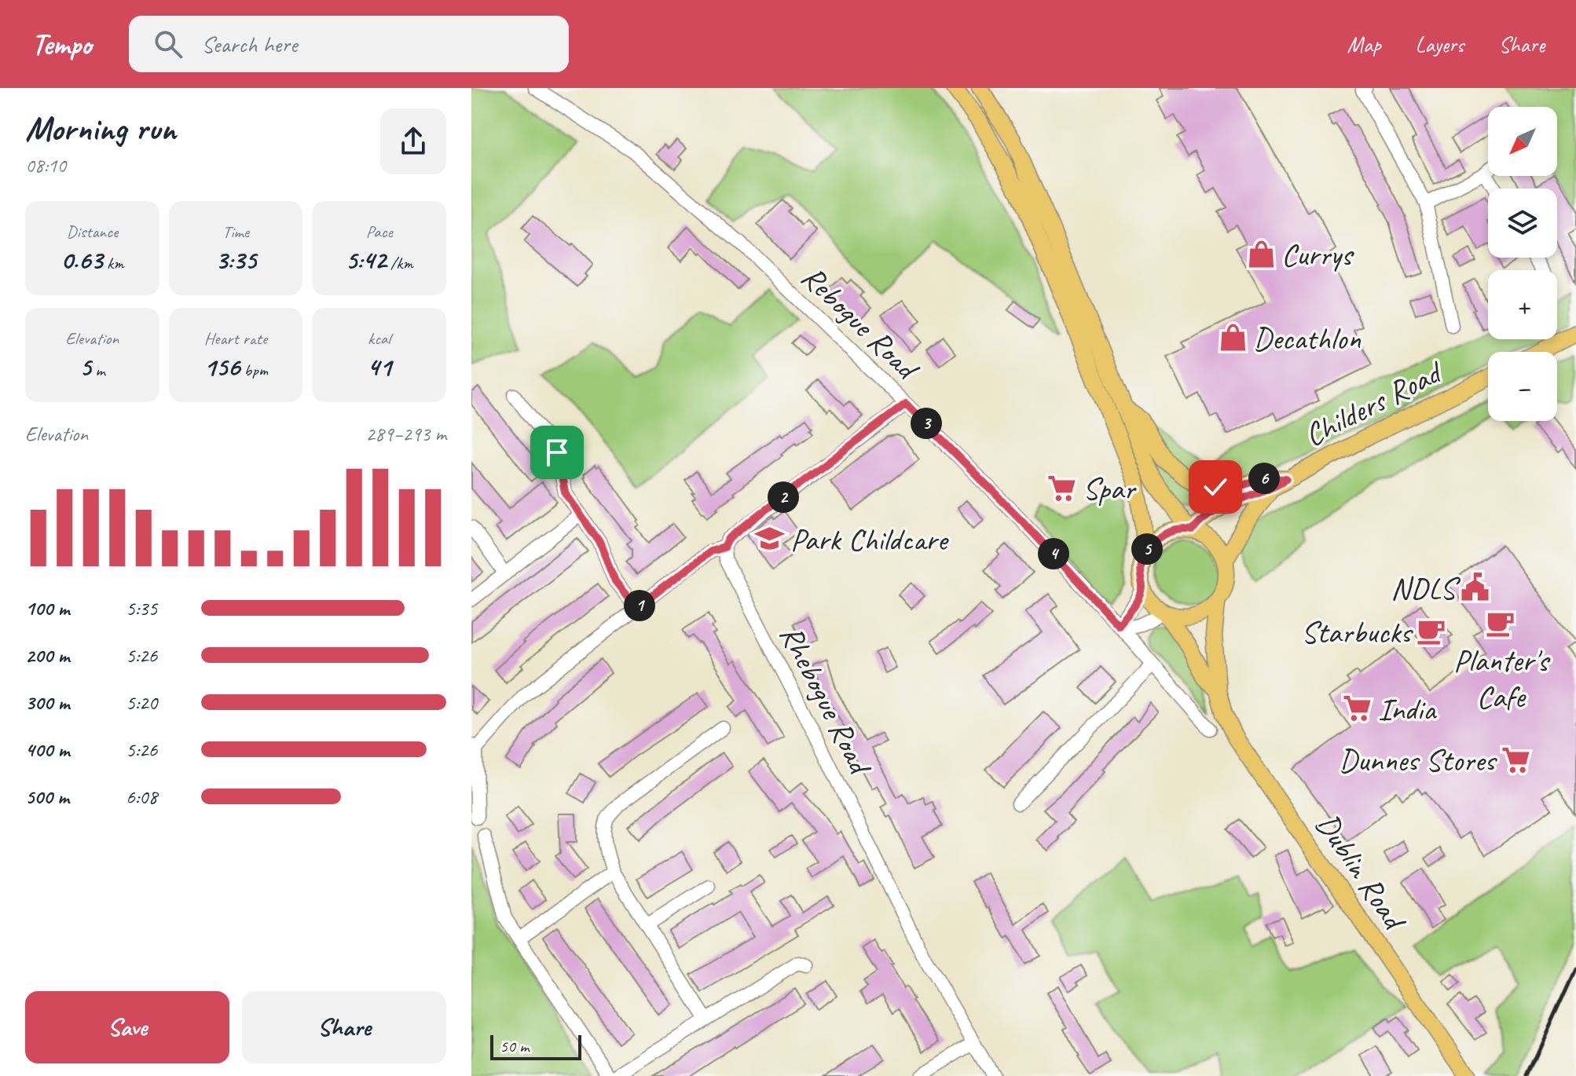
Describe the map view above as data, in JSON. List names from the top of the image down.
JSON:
{
  "streets": {
    "main road": ["Childers Road", "Dublin Road"],
    "street": ["Rebogue Road", "Rhebogue Road"]
  },
  "places": {
    "shop": ["Currys", "Decathlon"],
    "supermarket": ["Spar", "India", "Dunnes Stores"],
    "school or university": ["Park Childcare"],
    "public building": ["NDLS"],
    "cafe": ["Planter's Cafe", "Starbucks"]
  },
  "scale_bar": "50 m",
  "north": "bottom left",
  "page": {
    "header": "Tempo",
    "search": "Search here",
    "nav": ["Map", "Layers", "Share"],
    "heading": ["Morning run", "08:10"],
    "map_buttons": ["+", "−"],
    "stats": [
      ["Distance", "0.63 km"],
      ["Time", "3:35"],
      ["Pace", "5:42 /km"],
      ["Elevation", "5 m"],
      ["Heart rate", "156 bpm"],
      ["kcal", "41"]
    ],
    "pins": [
      "3",
      "6",
      "2",
      "5",
      "4",
      "1"
    ],
    "chart": ["Elevation", "289–293 m"],
    "list": [
      {
        "name": "100 m",
        "note": "5:35"
      },
      {
        "name": "200 m",
        "note": "5:26"
      },
      {
        "name": "300 m",
        "note": "5:20"
      },
      {
        "name": "400 m",
        "note": "5:26"
      },
      {
        "name": "500 m",
        "note": "6:08"
      }
    ],
    "buttons": ["Save", "Share"],
    "scale": "50 m"
  }
}
